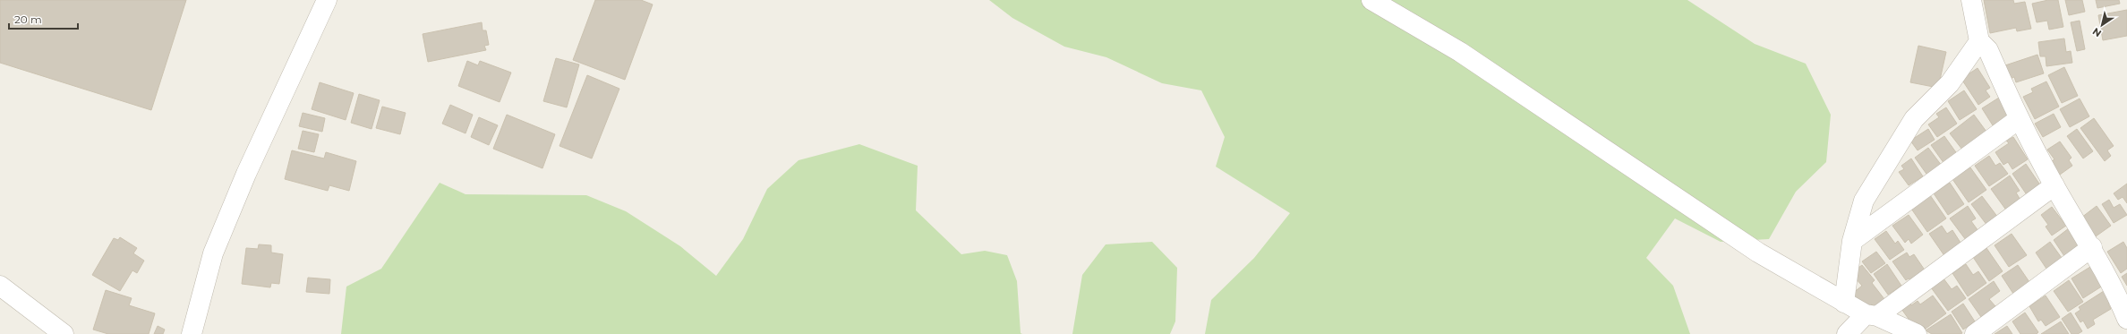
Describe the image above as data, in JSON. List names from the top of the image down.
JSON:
{
  "scale_bar": "20 m",
  "north": "bottom left"
}
